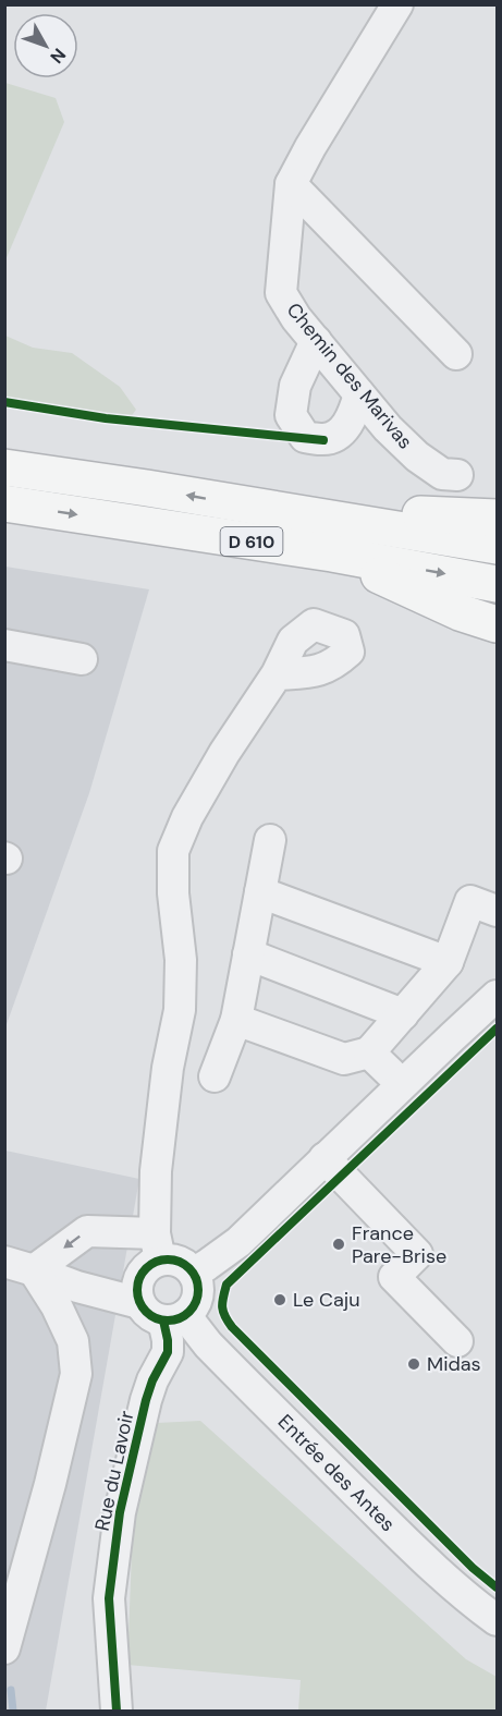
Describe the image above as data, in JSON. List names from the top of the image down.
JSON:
{
  "streets": {
    "highway": ["D 610"],
    "street": ["Chemin des Marivas", "Rue du Lavoir", "Entrée des Antes"]
  },
  "crossings": [
    ["Rue du Lavoir", "Entrée des Antes"]
  ],
  "places": ["France Pare-Brise", "Le Caju", "Midas"],
  "north": "bottom right"
}
